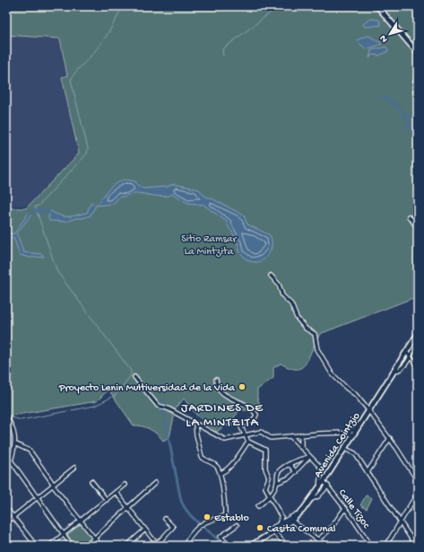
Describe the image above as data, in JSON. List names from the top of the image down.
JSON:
{
  "streets": {
    "main road": ["Avenida Cointzio"],
    "street": ["Calle Tizoc"]
  },
  "crossings": [
    ["Avenida Cointzio", "Calle Tizoc"]
  ],
  "districts": ["JARDINES DE LA MINTZITA"],
  "parks": ["Sitio Ramsar La Mintzita"],
  "places": ["Proyecto Lenin Multiversidad de la Vida", "Establo", "Casita Comunal"],
  "north": "bottom left"
}
